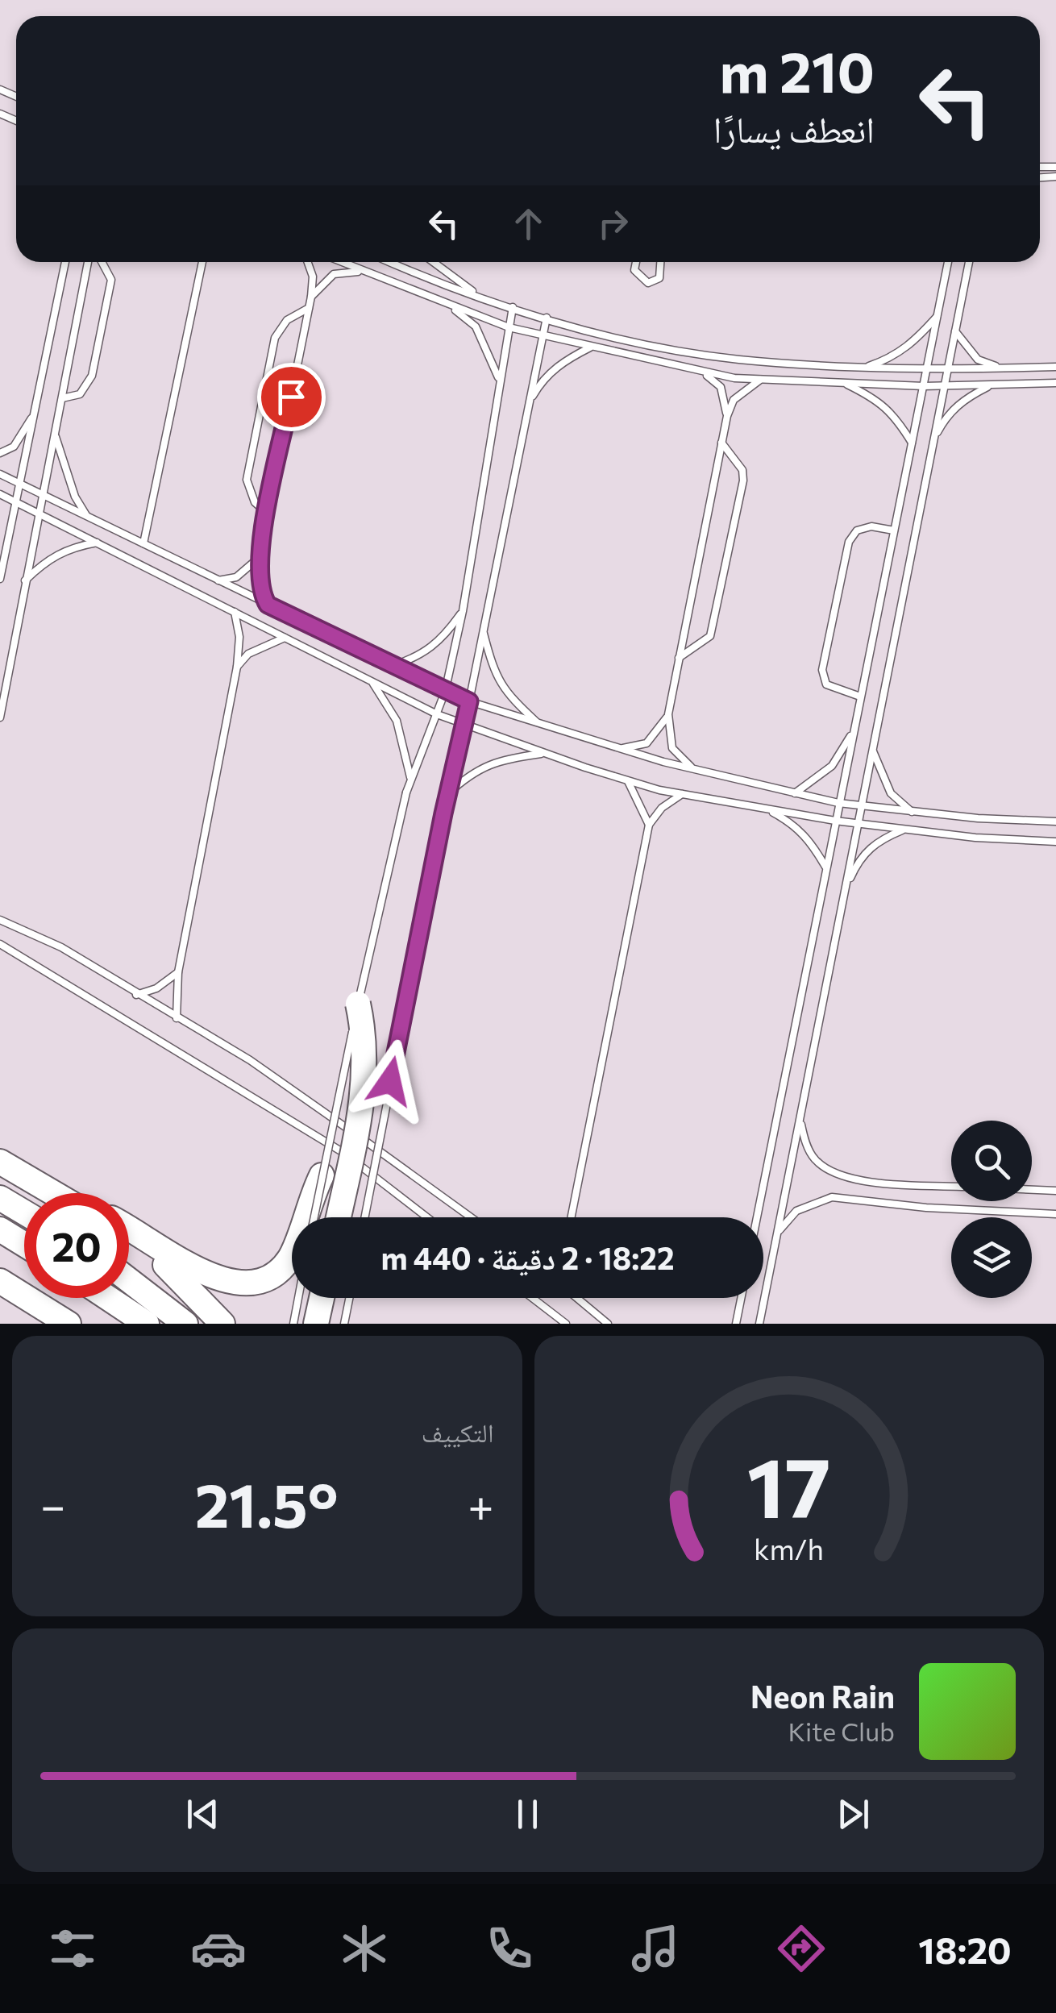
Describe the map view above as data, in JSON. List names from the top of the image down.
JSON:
{
  "page": {
    "turn": ["210 m", "انعطف يسارًا"],
    "limit": "20",
    "trip": "18:22 · 2 دقيقة · 440 m",
    "tile": "التكييف",
    "heat": ["−", "21.5°", "+"],
    "song": ["Neon Rain", "Kite Club"],
    "tabs": "18:20",
    "gauge": ["17", "km/h"]
  }
}
